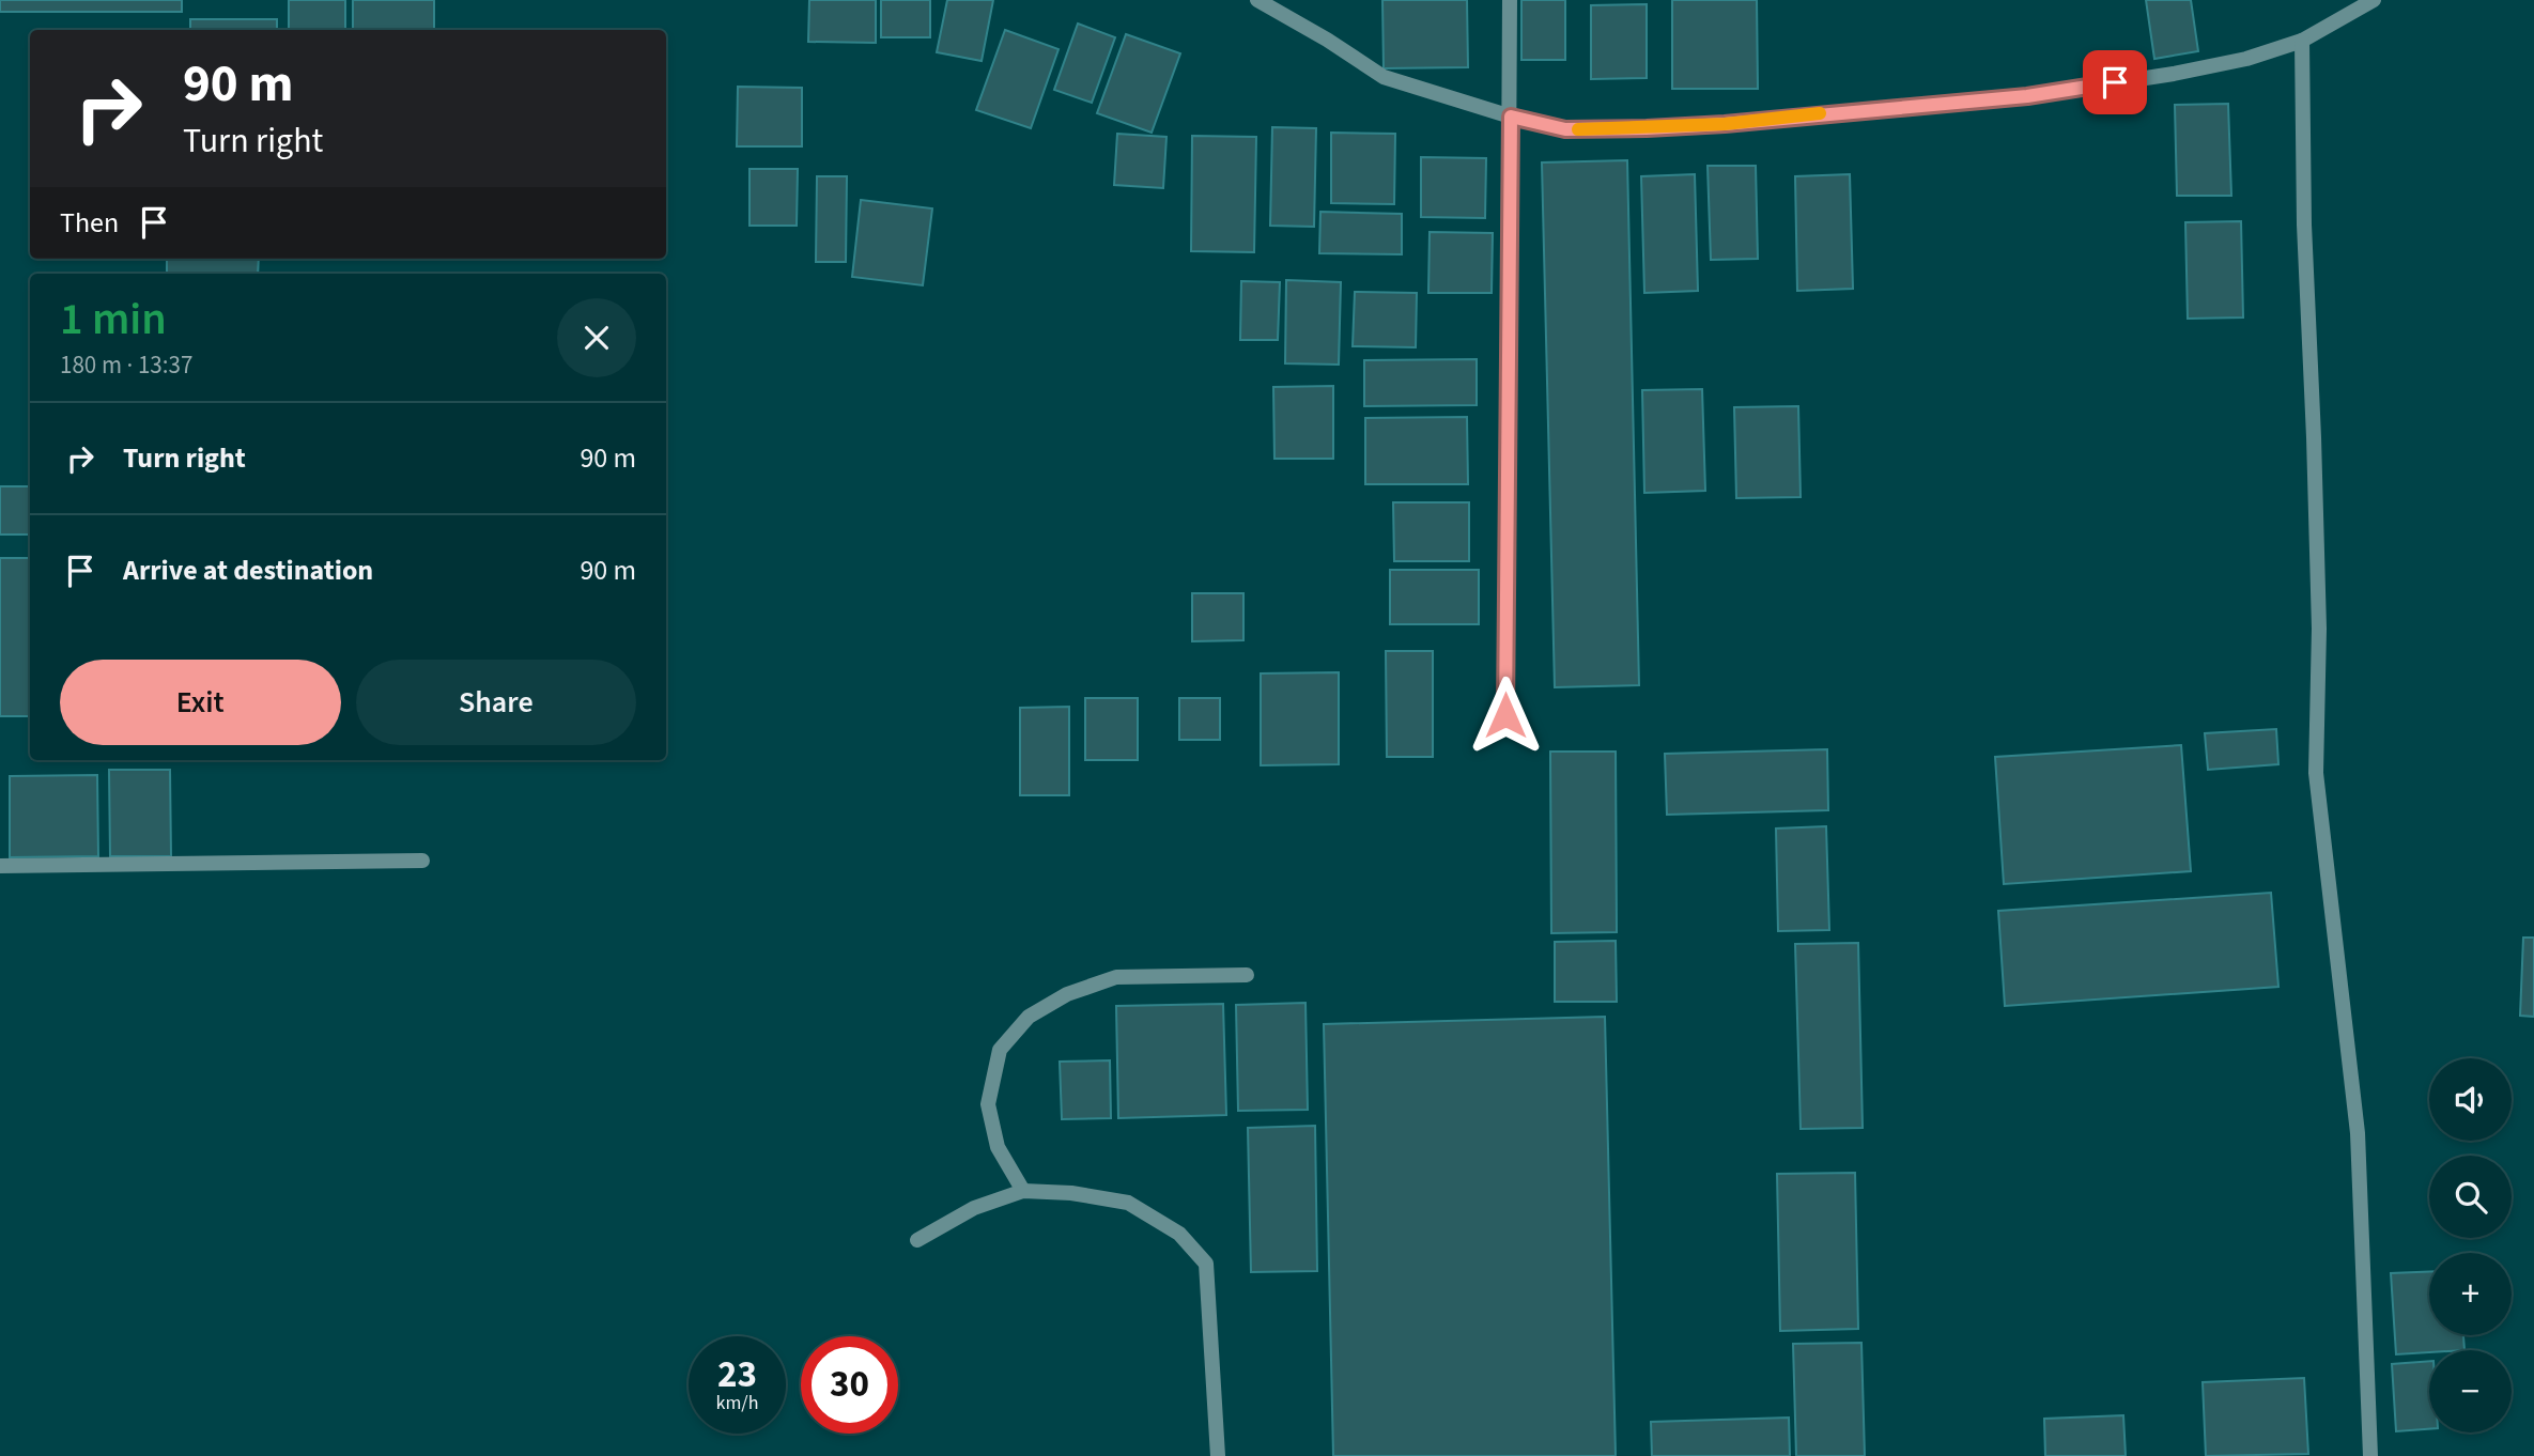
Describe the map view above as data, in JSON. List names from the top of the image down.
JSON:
{
  "page": {
    "turn": ["90 m", "Turn right"],
    "then": "Then",
    "heading": ["1 min", "180 m · 13:37"],
    "list": [
      {
        "name": "Turn right",
        "value": "90 m"
      },
      {
        "name": "Arrive at destination",
        "value": "90 m"
      }
    ],
    "buttons": ["Exit", "Share"],
    "map_buttons": ["+", "−"],
    "speed": "23 km/h",
    "limit": "30"
  }
}
